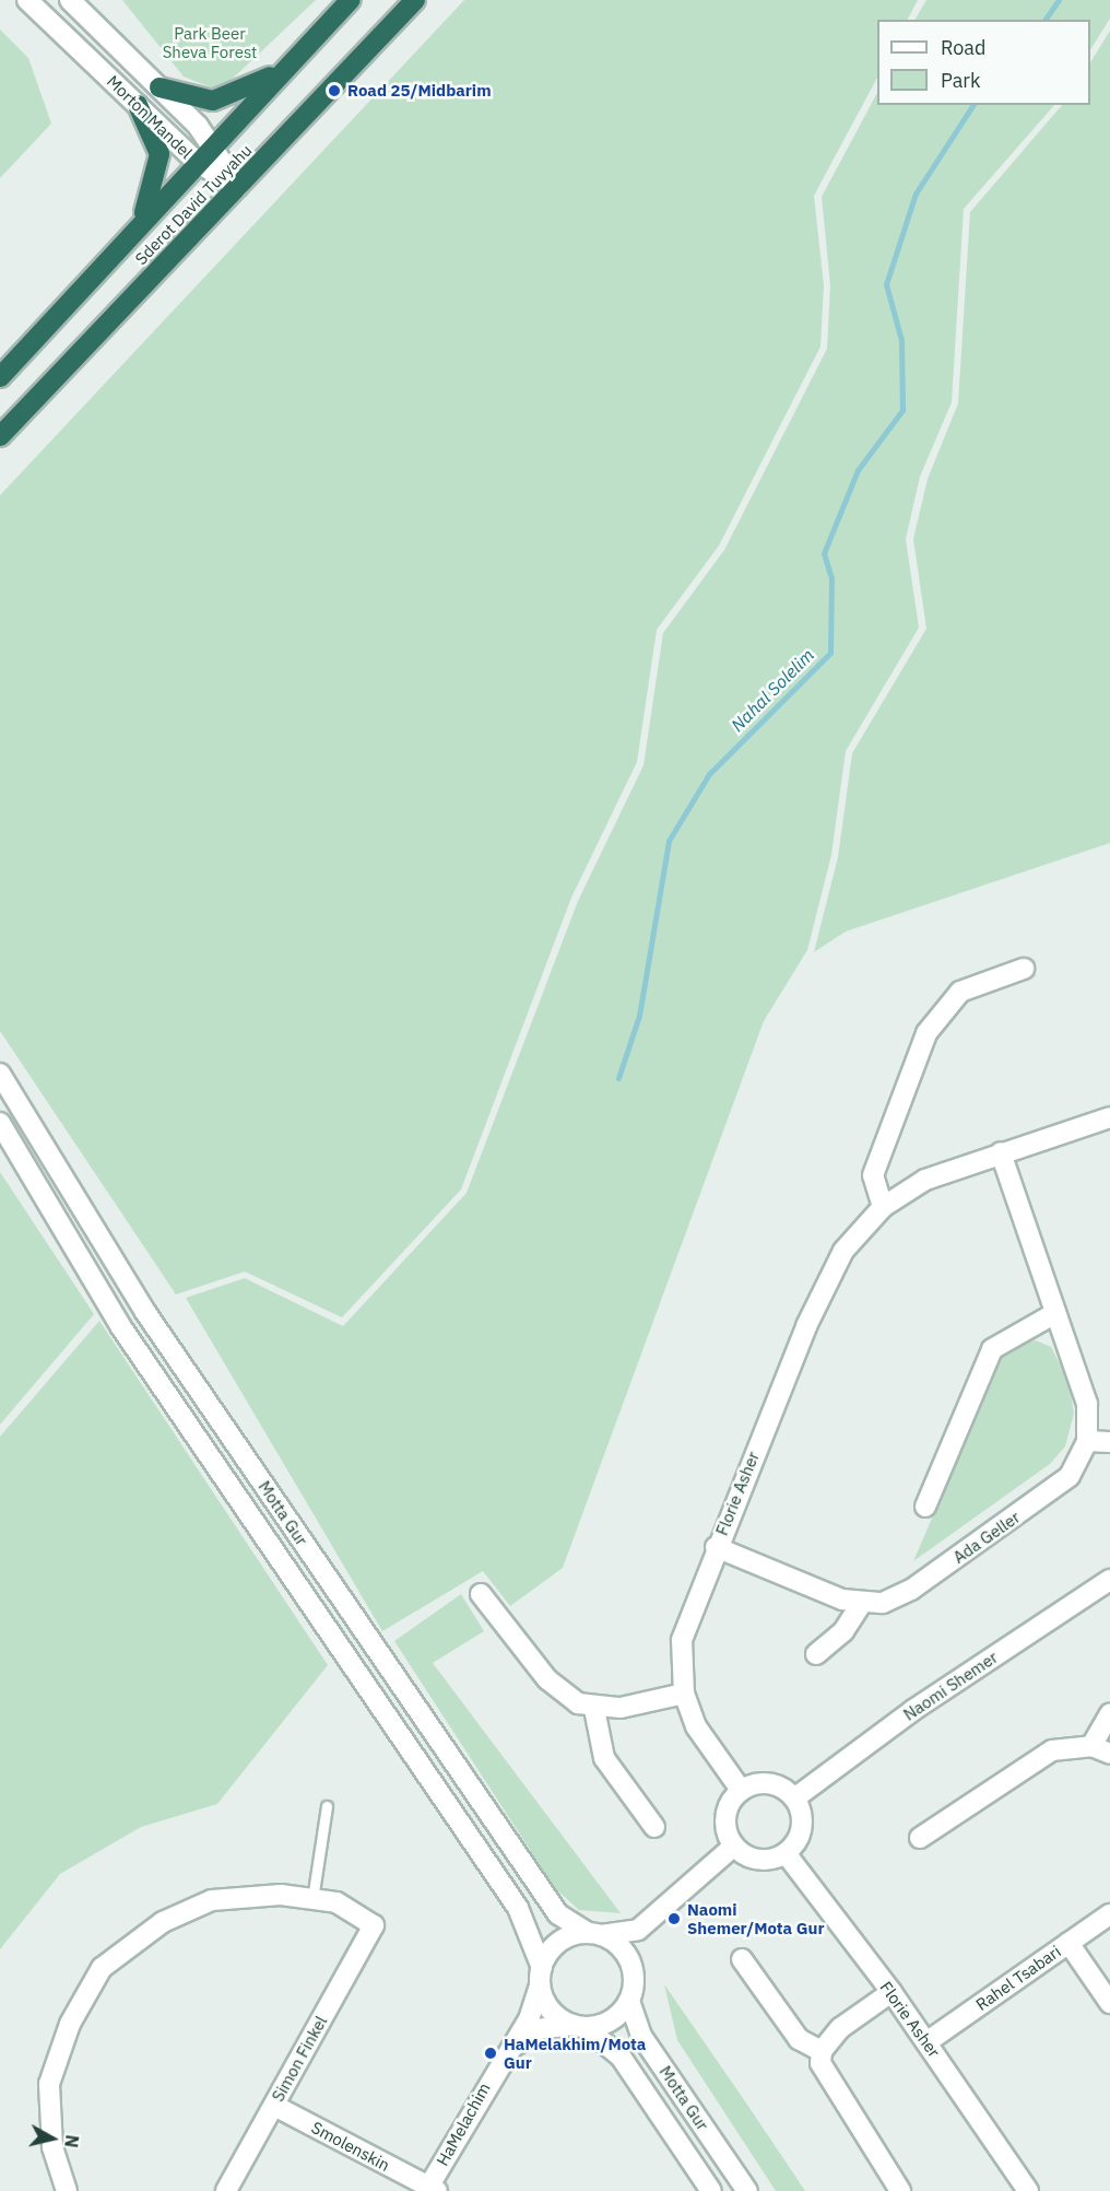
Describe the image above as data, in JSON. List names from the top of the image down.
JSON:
{
  "streets": {
    "highway": ["Sderot David Tuvyahu"],
    "street": [
      "Morton Mandel",
      "Florie Asher",
      "Motta Gur",
      "Ada Geller",
      "Naomi Shemer",
      "Rahel Tsabari",
      "Simon Finkel",
      "HaMelachim",
      "Smolenskin"
    ]
  },
  "crossings": [
    ["Morton Mandel", "Sderot David Tuvyahu"],
    ["Florie Asher", "Ada Geller"],
    ["Florie Asher", "Naomi Shemer"],
    ["Florie Asher", "Rahel Tsabari"],
    ["Motta Gur", "HaMelachim"],
    ["Simon Finkel", "Smolenskin"],
    ["HaMelachim", "Smolenskin"]
  ],
  "water": ["Nahal Solelim"],
  "parks": ["Park Beer Sheva Forest"],
  "places": ["Road 25/Midbarim", "Naomi Shemer/Mota Gur", "HaMelakhim/Mota Gur"],
  "legend": ["Road", "Park"],
  "north": "right"
}
